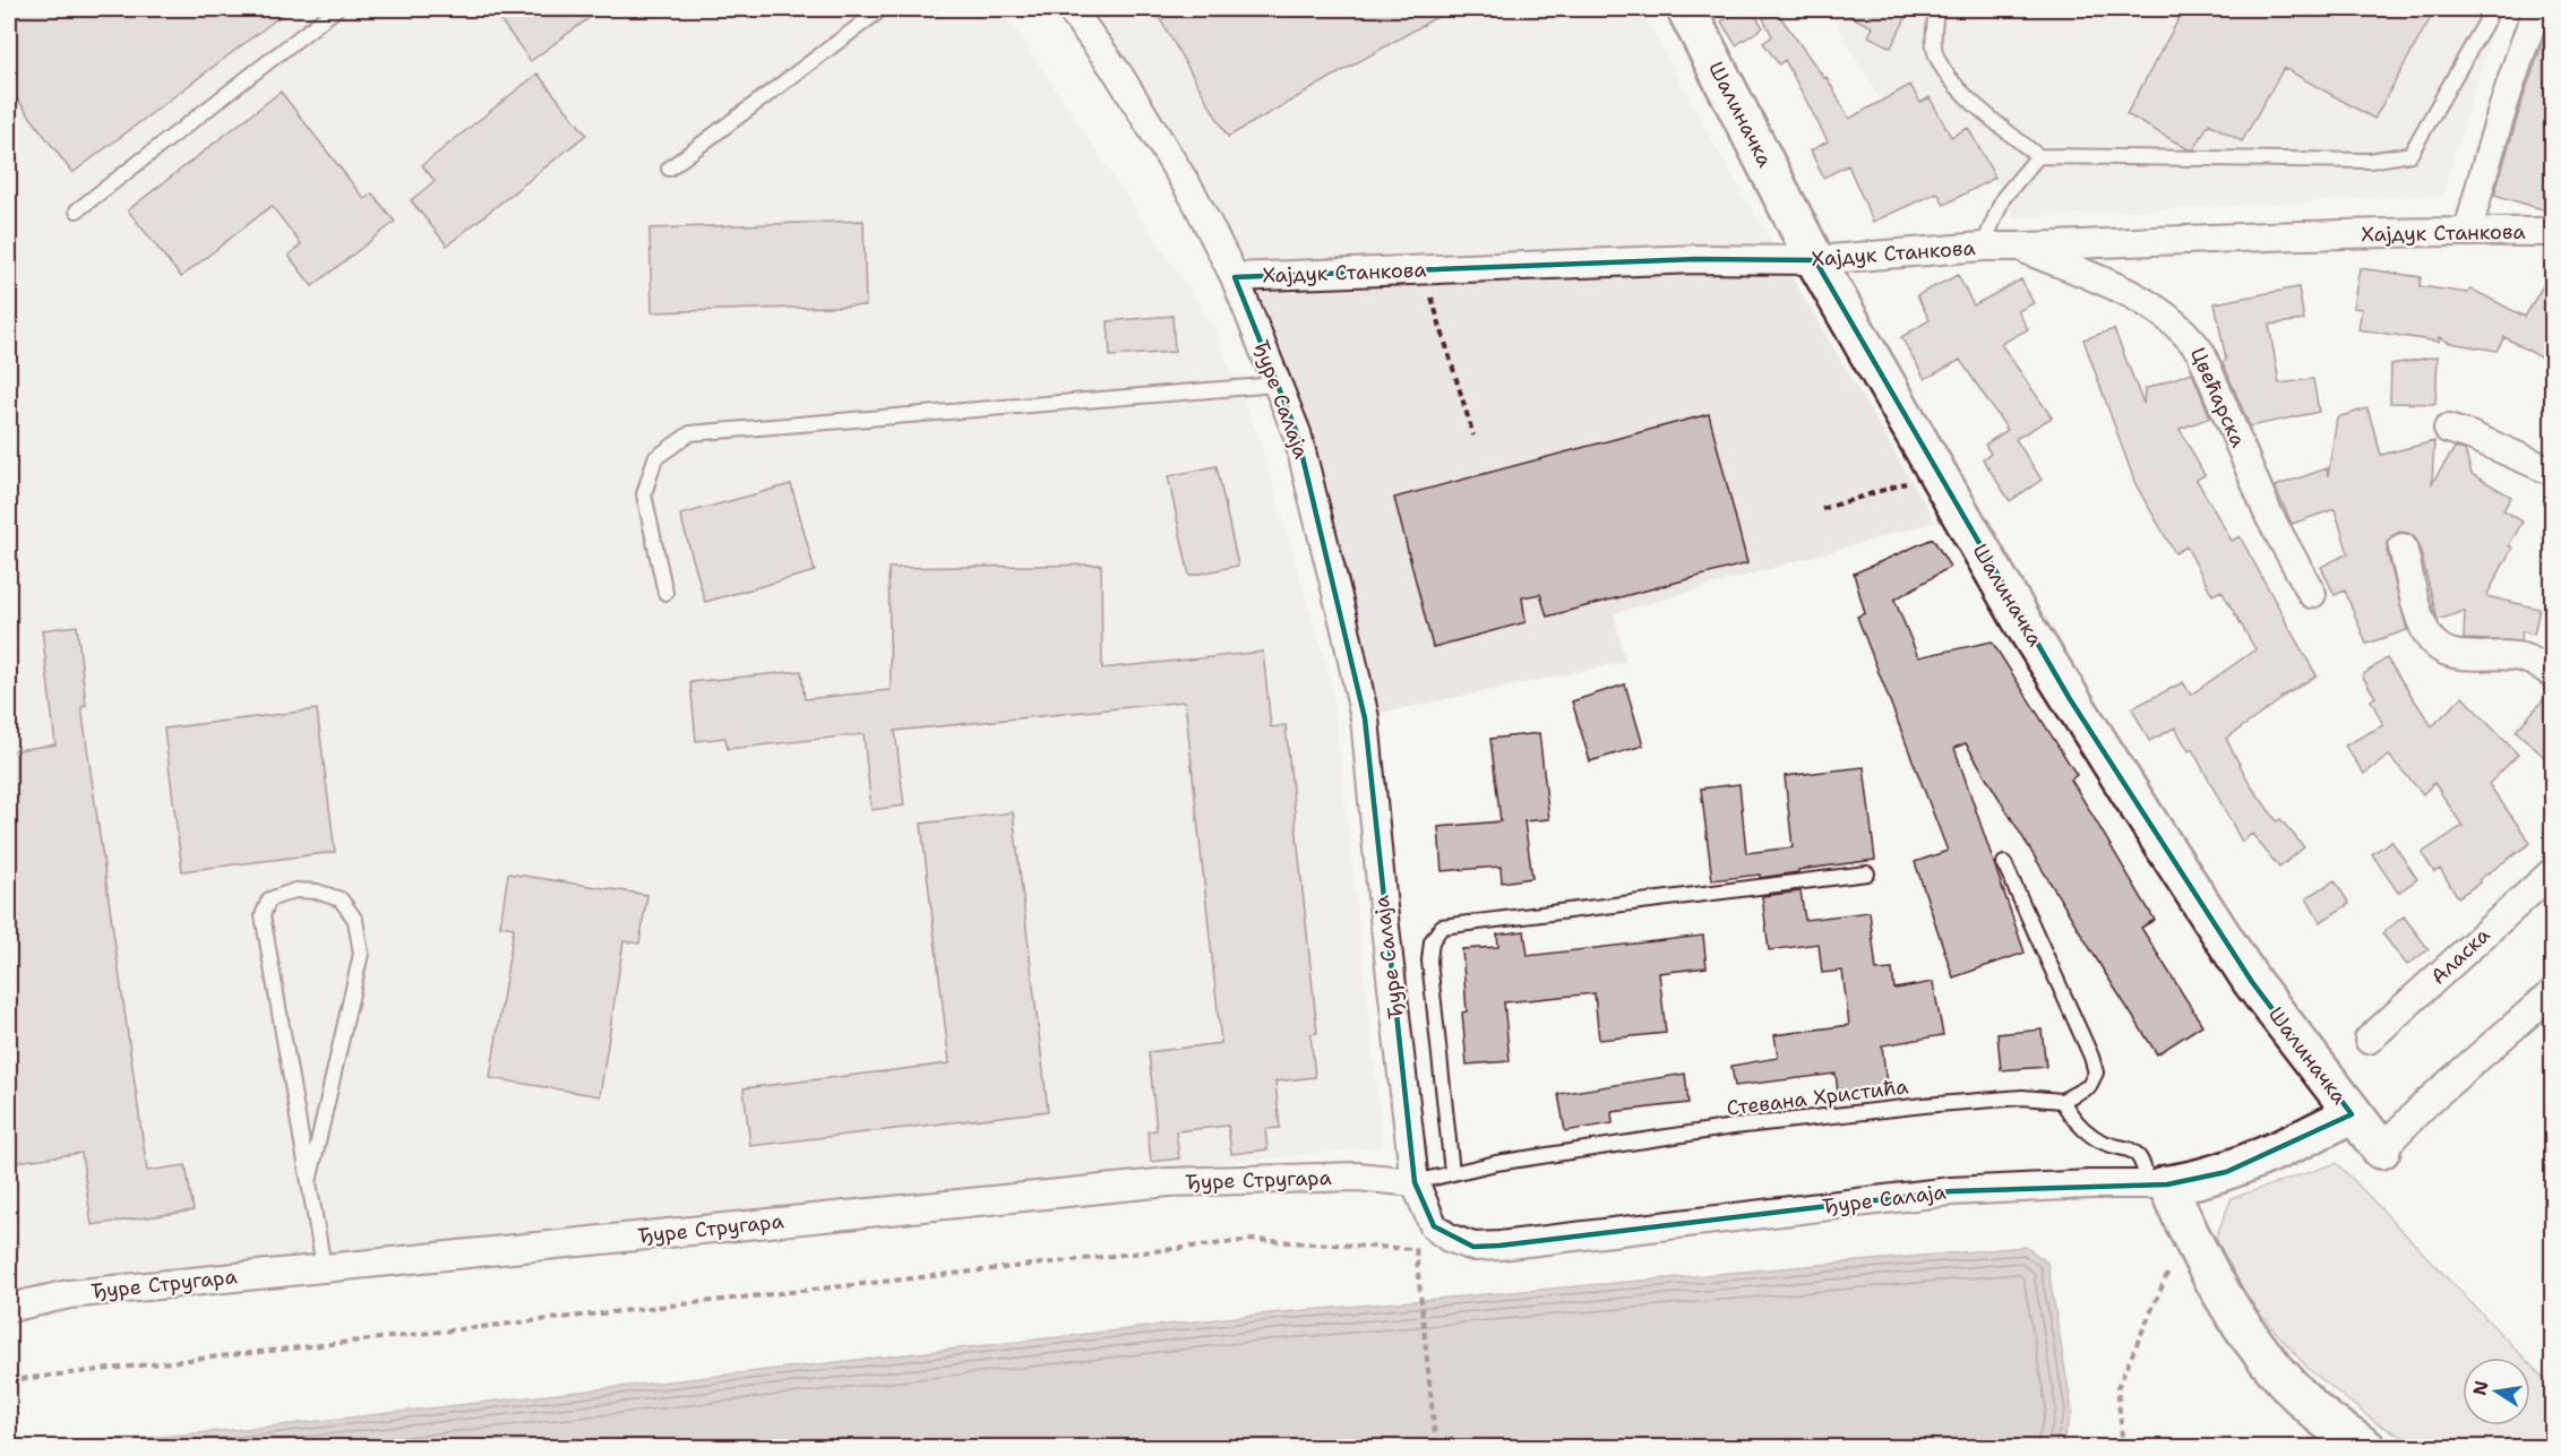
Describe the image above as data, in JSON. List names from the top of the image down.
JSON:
{
  "streets": {
    "main road": ["Шалиначка", "Ђуре Салаја"],
    "street": [
      "Хајдук Станкова",
      "Цвећарска",
      "Аласка",
      "Ђуре Стругара"
    ],
    "lane": ["Стевана Христића"]
  },
  "crossings": [
    ["Шалиначка", "Хајдук Станкова"],
    ["Шалиначка", "Ђуре Салаја"],
    ["Хајдук Станкова", "Цвећарска"],
    ["Хајдук Станкова", "Ђуре Салаја"],
    ["Ђуре Салаја", "Стевана Христића"],
    ["Ђуре Салаја", "Ђуре Стругара"],
    ["Стевана Христића", "Ђуре Стругара"]
  ],
  "north": "left"
}
